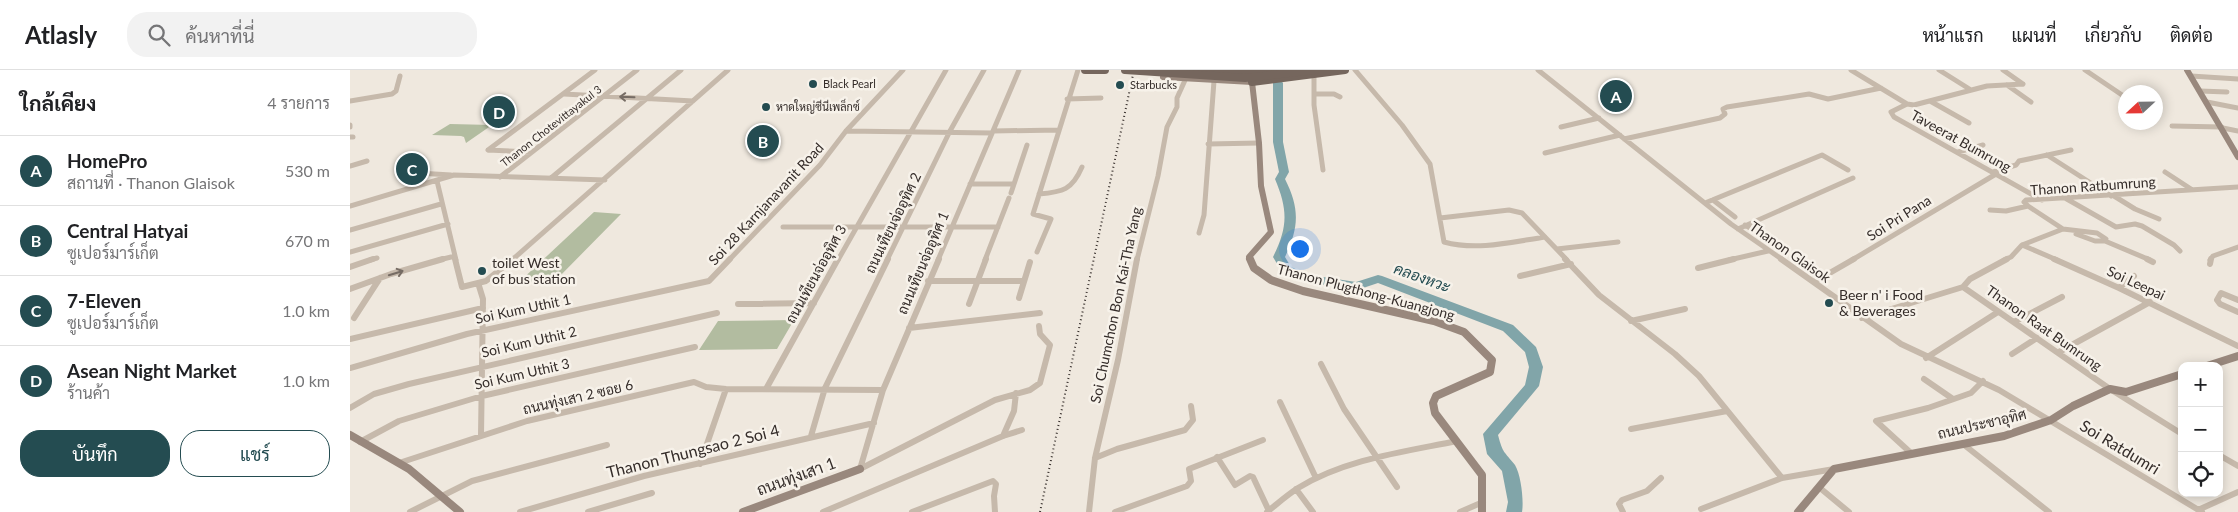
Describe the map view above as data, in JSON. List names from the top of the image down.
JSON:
{
  "streets": {
    "street": [
      "Thanon Chotevittayakul 3",
      "Taveerat Bumrung",
      "Thanon Ratbumrung",
      "Soi 28 Karnjanavanit Road",
      "Soi Pri Pana",
      "ถนนเทียนจ่ออุทิศ 2",
      "Thanon Glaisok",
      "ถนนเทียนจ่ออุทิศ 1",
      "ถนนเทียนจ่ออุทิศ 3",
      "Soi Leepai",
      "Thanon Plugthong-Kuangjong",
      "Soi Chumchon Bon Kai-Tha Yang",
      "Soi Kum Uthit 1",
      "Thanon Raat Bumrung",
      "Soi Kum Uthit 2",
      "Soi Kum Uthit 3",
      "ถนนทุ่งเสา 2 ซอย 6",
      "ถนนประชาอุทิศ",
      "Soi Ratdumri",
      "Thanon Thungsao 2 Soi 4",
      "ถนนทุ่งเสา 1"
    ]
  },
  "crossings": [
    ["Taveerat Bumrung", "Thanon Ratbumrung"],
    ["Taveerat Bumrung", "Soi Pri Pana"],
    ["Soi 28 Karnjanavanit Road", "Soi Kum Uthit 1"],
    ["Soi Pri Pana", "Thanon Glaisok"],
    ["ถนนเทียนจ่ออุทิศ 2", "Thanon Thungsao 2 Soi 4"],
    ["Thanon Glaisok", "ถนนประชาอุทิศ"],
    ["Thanon Glaisok", "Soi Ratdumri"],
    ["ถนนเทียนจ่ออุทิศ 1", "Thanon Thungsao 2 Soi 4"],
    ["ถนนเทียนจ่ออุทิศ 1", "ถนนทุ่งเสา 1"],
    ["ถนนเทียนจ่ออุทิศ 3", "ถนนทุ่งเสา 2 ซอย 6"],
    ["Thanon Raat Bumrung", "ถนนประชาอุทิศ"],
    ["ถนนประชาอุทิศ", "Soi Ratdumri"]
  ],
  "water": ["คลองหวะ"],
  "places": [
    "Black Pearl",
    "Starbucks",
    "หาดใหญ่ซีนีเพล็กซ์",
    "toilet West of bus station",
    "Beer n' i Food & Beverages"
  ],
  "north": "left",
  "page": {
    "header": "Atlasly",
    "search": "ค้นหาที่นี่",
    "nav": [
      "หน้าแรก",
      "แผนที่",
      "เกี่ยวกับ",
      "ติดต่อ"
    ],
    "heading": ["ใกล้เคียง", "4 รายการ"],
    "pins": [
      "A",
      "D",
      "B",
      "C"
    ],
    "list": [
      {
        "mark": "A",
        "name": "HomePro",
        "note": "สถานที่ · Thanon Glaisok",
        "value": "530 m"
      },
      {
        "mark": "B",
        "name": "Central Hatyai",
        "note": "ซูเปอร์มาร์เก็ต",
        "value": "670 m"
      },
      {
        "mark": "C",
        "name": "7-Eleven",
        "note": "ซูเปอร์มาร์เก็ต",
        "value": "1.0 km"
      },
      {
        "mark": "D",
        "name": "Asean Night Market",
        "note": "ร้านค้า",
        "value": "1.0 km"
      }
    ],
    "map_buttons": ["+", "−"],
    "buttons": ["บันทึก", "แชร์"]
  }
}
